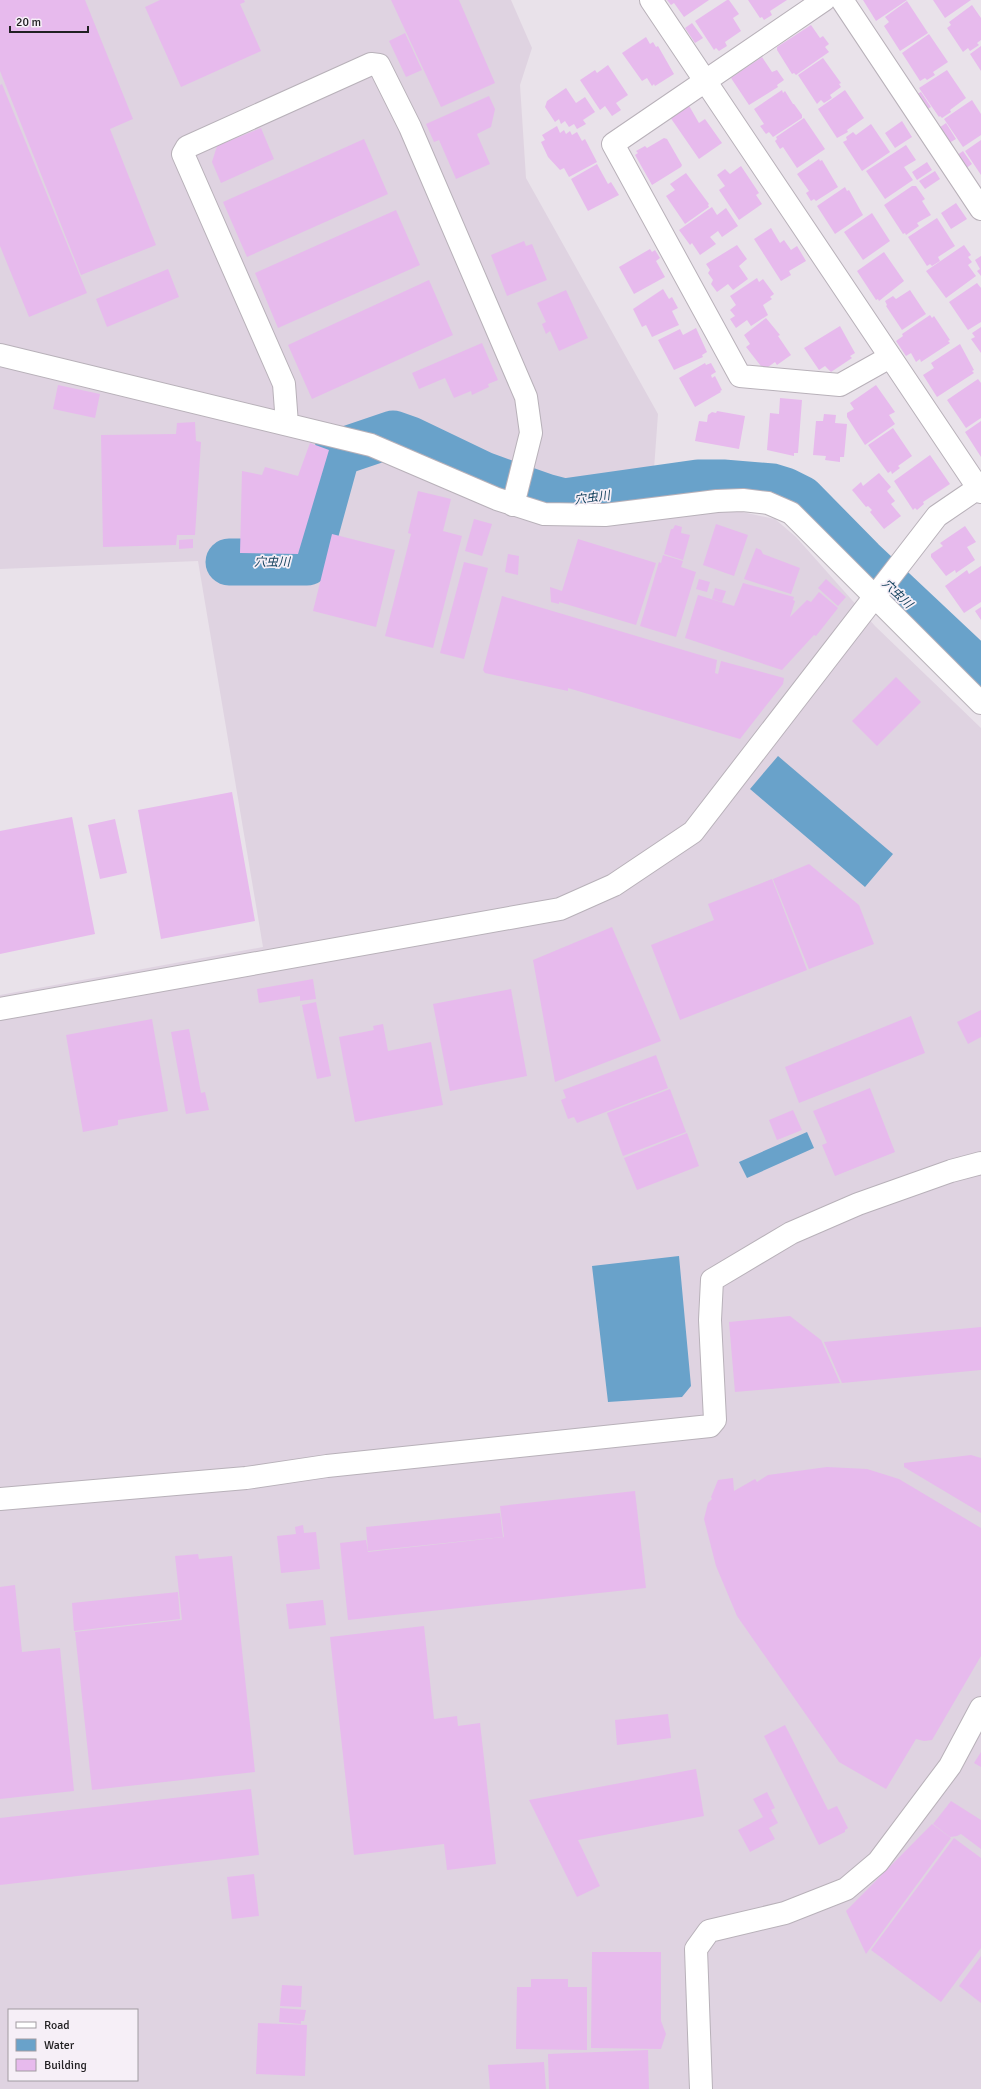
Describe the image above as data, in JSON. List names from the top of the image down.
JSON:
{
  "water": ["穴虫川"],
  "legend": ["Road", "Water", "Building"],
  "scale_bar": "20 m"
}
